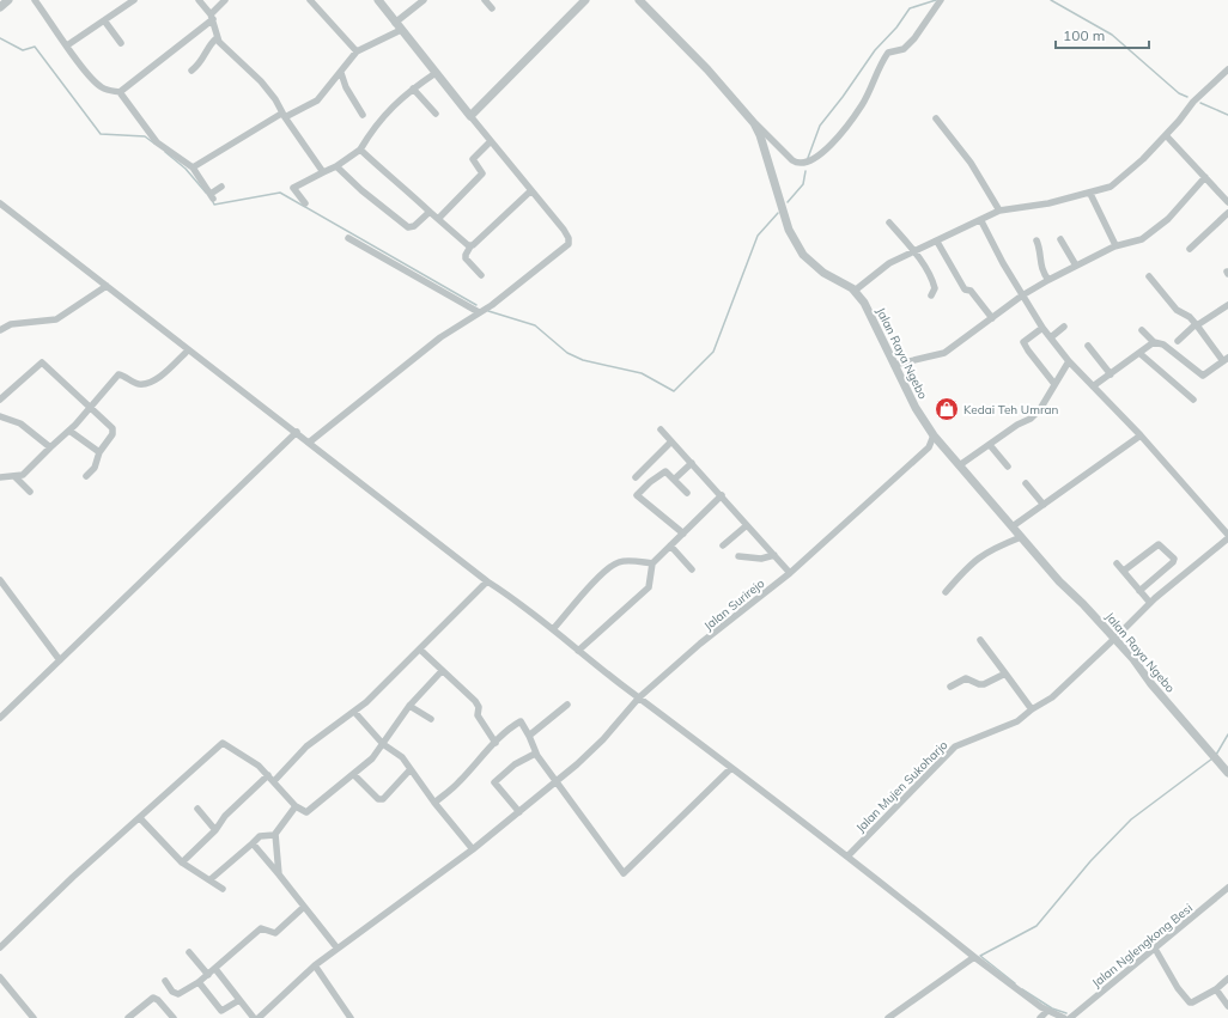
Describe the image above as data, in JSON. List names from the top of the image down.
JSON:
{
  "streets": {
    "street": [
      "Jalan Raya Ngebo",
      "Jalan Surirejo",
      "Jalan Mujen Sukoharjo",
      "Jalan Nglengkong Besi"
    ]
  },
  "crossings": [
    ["Jalan Raya Ngebo", "Jalan Surirejo"],
    ["Jalan Raya Ngebo", "Jalan Mujen Sukoharjo"]
  ],
  "places": {
    "shop": ["Kedai Teh Umran"]
  },
  "scale_bar": "100 m"
}
